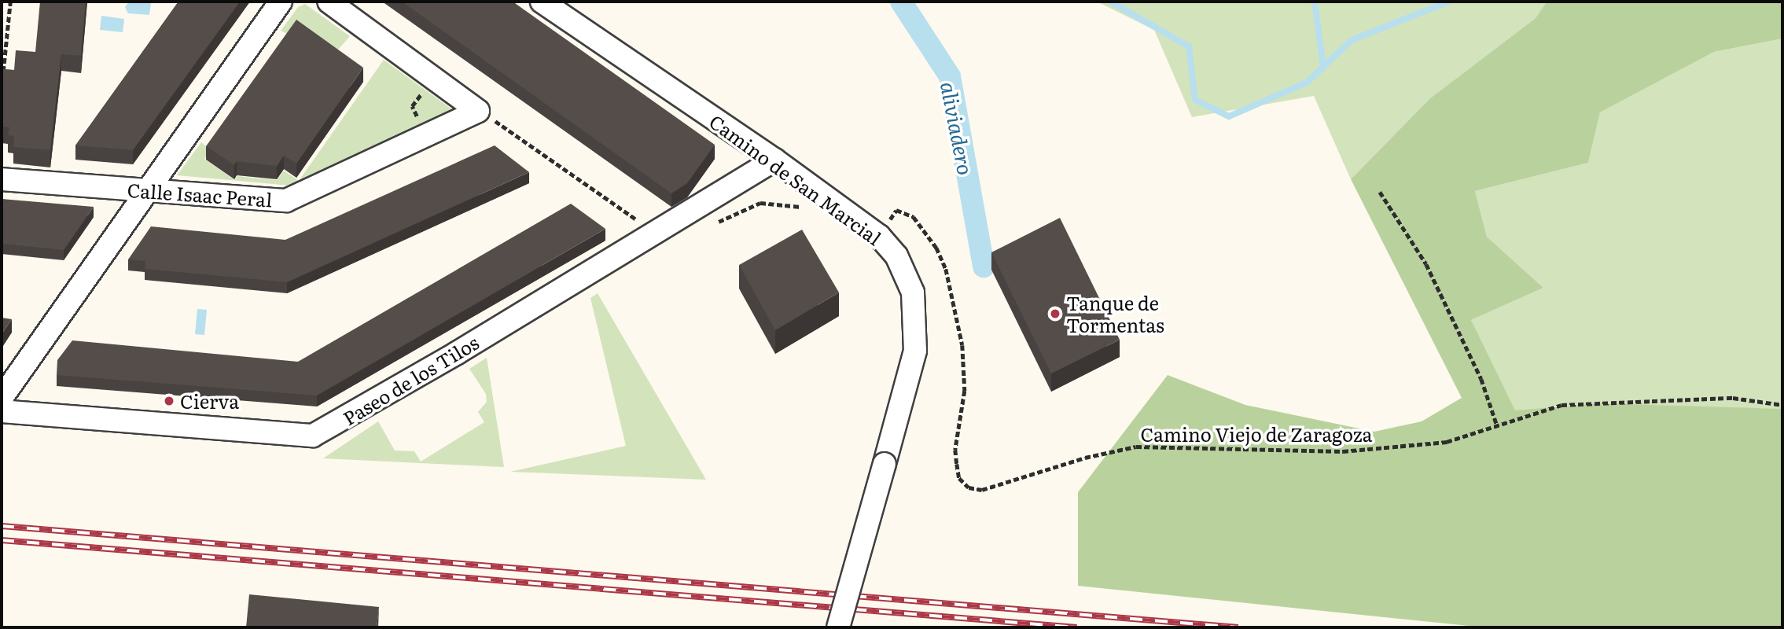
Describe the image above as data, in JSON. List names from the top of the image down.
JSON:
{
  "streets": {
    "street": ["Camino de San Marcial", "Calle Isaac Peral", "Paseo de los Tilos"],
    "path": ["Camino Viejo de Zaragoza"]
  },
  "crossings": [
    ["Camino de San Marcial", "Paseo de los Tilos"],
    ["Camino de San Marcial", "Camino Viejo de Zaragoza"]
  ],
  "water": ["aliviadero"],
  "places": ["Tanque de Tormentas", "Cierva"]
}
